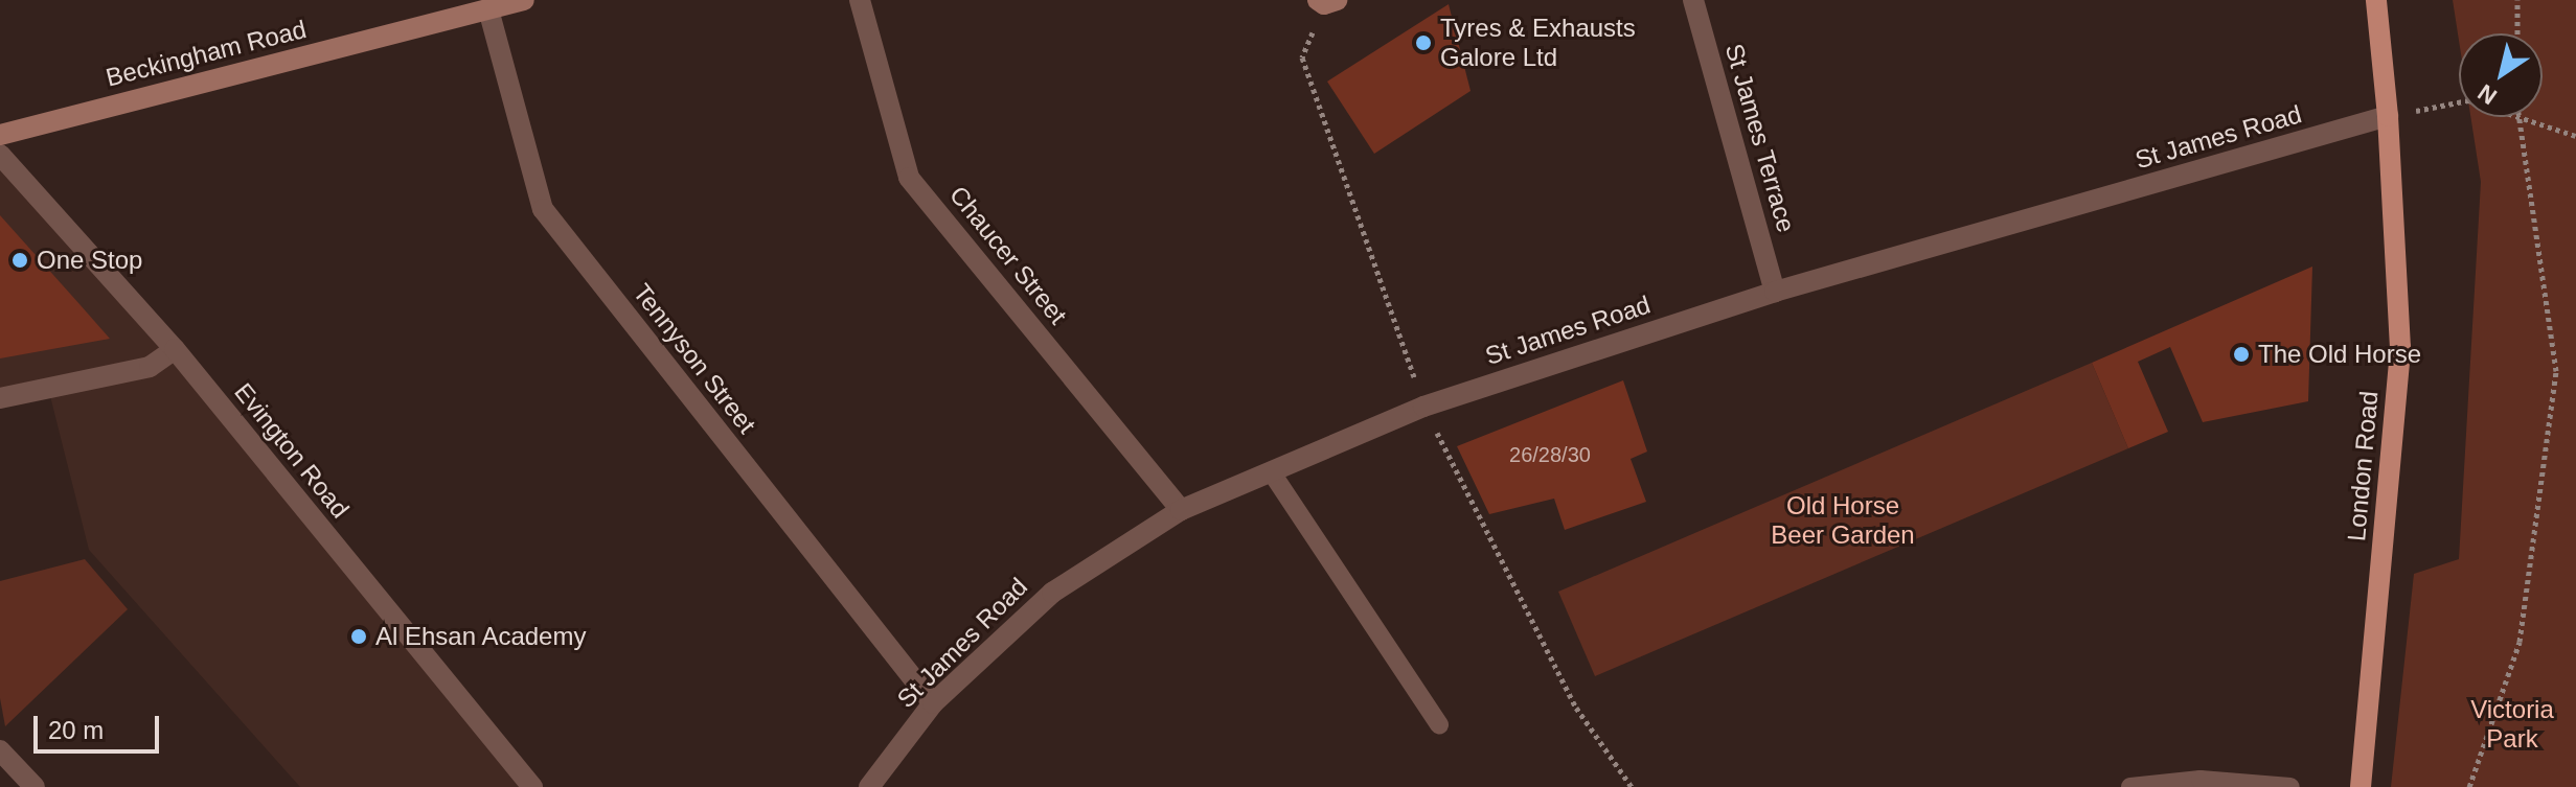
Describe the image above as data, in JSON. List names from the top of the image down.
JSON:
{
  "streets": {
    "main road": ["Beckingham Road", "London Road"],
    "street": [
      "St James Road",
      "St James Terrace",
      "Chaucer Street",
      "Tennyson Street",
      "Evington Road"
    ]
  },
  "crossings": [
    ["Beckingham Road", "Tennyson Street"],
    ["St James Road", "St James Terrace"],
    ["St James Road", "Chaucer Street"],
    ["St James Road", "Tennyson Street"],
    ["St James Road", "London Road"]
  ],
  "parks": ["Old Horse Beer Garden", "Victoria Park"],
  "places": [
    "Tyres & Exhausts Galore Ltd",
    "One Stop",
    "The Old Horse",
    "Al Ehsan Academy"
  ],
  "house_numbers": ["26/28/30"],
  "scale_bar": "20 m",
  "north": "bottom left"
}
